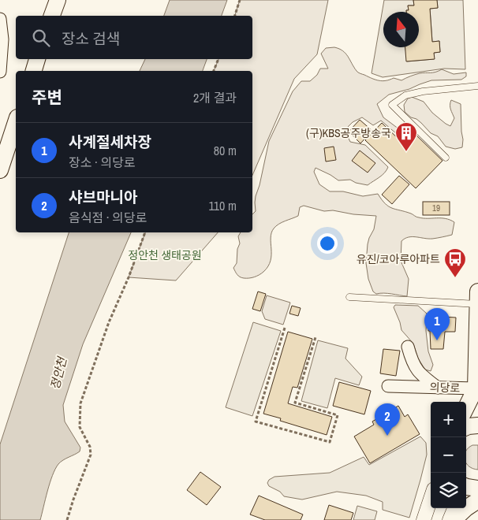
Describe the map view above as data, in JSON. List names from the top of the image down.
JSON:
{
  "streets": {
    "main road": ["의당로"]
  },
  "water": ["정안천"],
  "parks": ["정안천 생태공원"],
  "places": {
    "building": ["(구)KBS공주방송국"],
    "bus stop": ["유진/코아루아파트"]
  },
  "house_numbers": ["19"],
  "north": "top",
  "page": {
    "search": "장소 검색",
    "heading": ["주변", "2개 결과"],
    "list": [
      {
        "mark": "1",
        "name": "사계절세차장",
        "note": "장소 · 의당로",
        "value": "80 m"
      },
      {
        "mark": "2",
        "name": "샤브마니아",
        "note": "음식점 · 의당로",
        "value": "110 m"
      }
    ],
    "pins": ["1", "2"],
    "map_buttons": ["+", "−"]
  }
}
